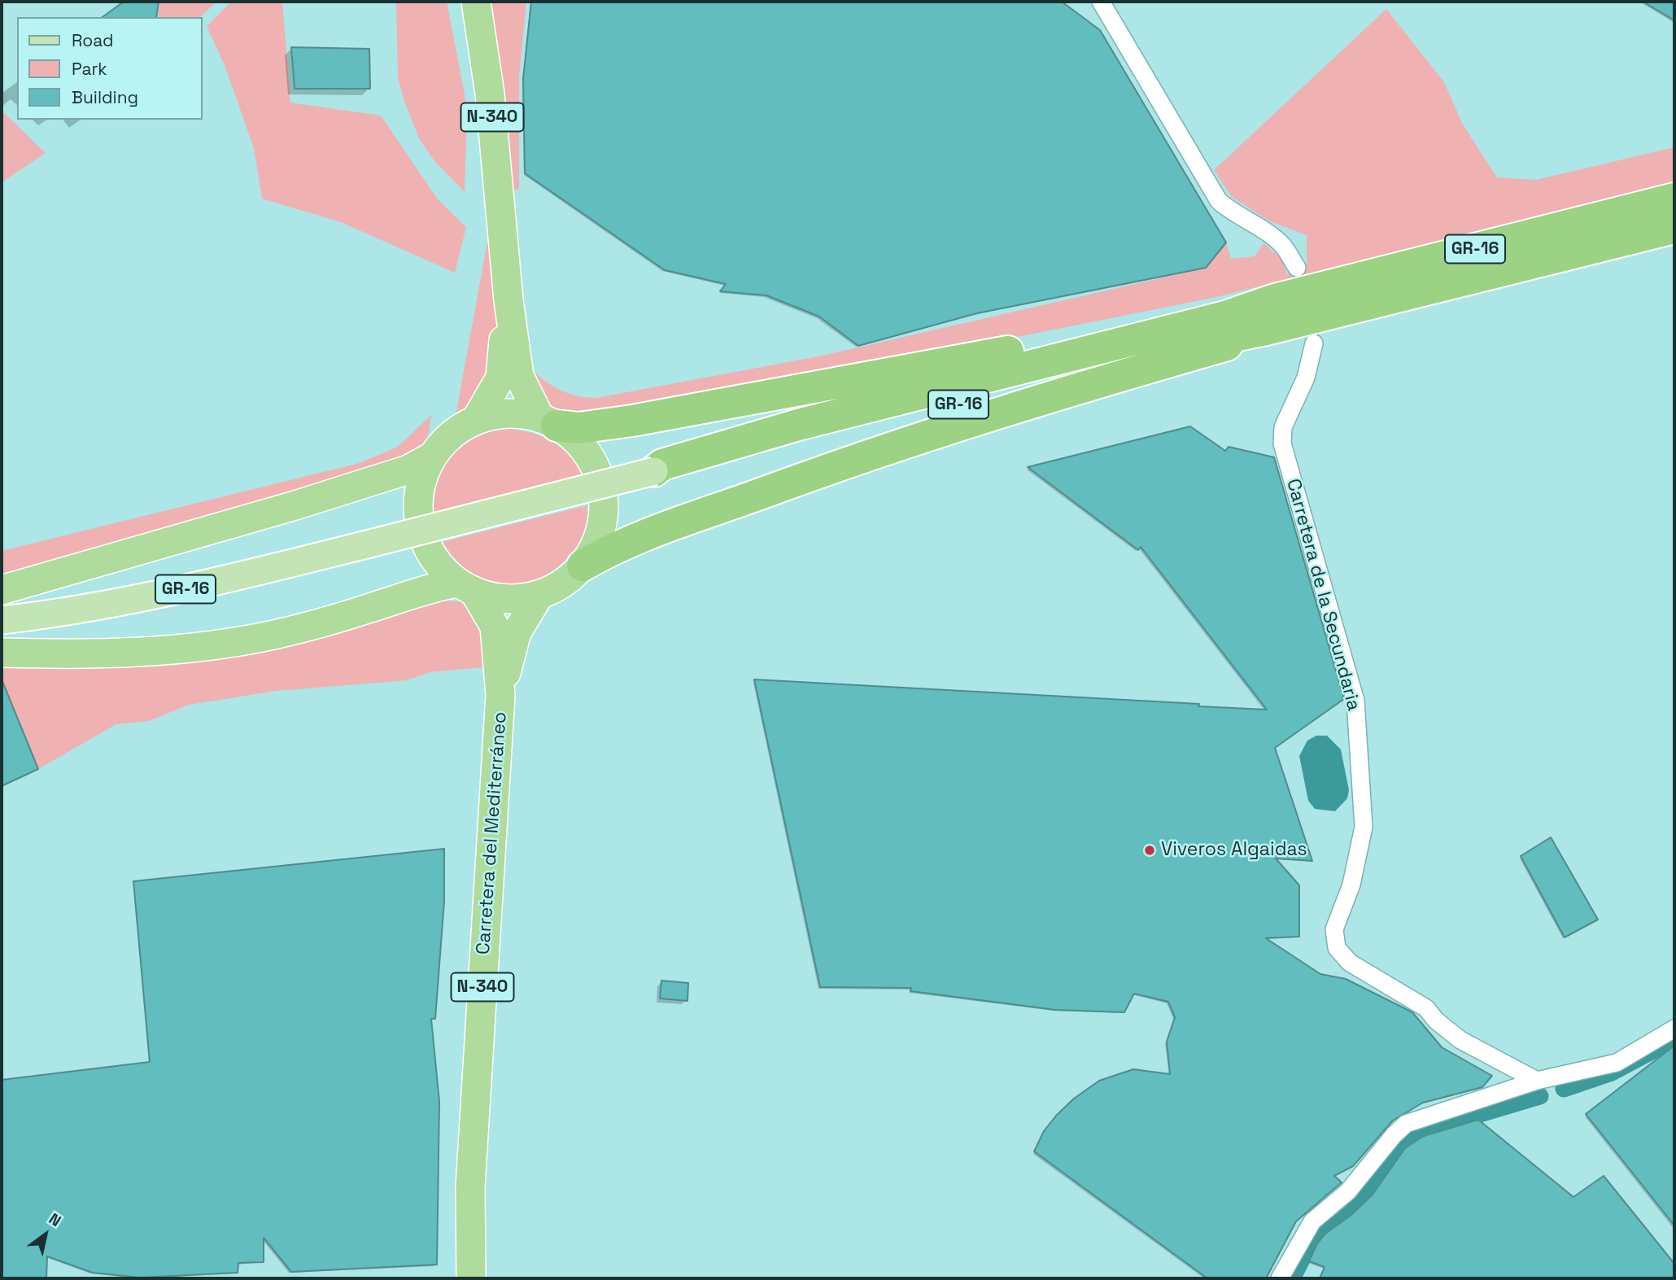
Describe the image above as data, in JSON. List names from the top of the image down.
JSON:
{
  "streets": {
    "highway": ["N-340", "GR-16", "Carretera del Mediterráneo"],
    "street": ["Carretera de la Secundaria"]
  },
  "crossings": [
    ["N-340", "Carretera del Mediterráneo"]
  ],
  "places": ["Viveros Algaidas"],
  "legend": ["Road", "Park", "Building"],
  "north": "top right"
}
